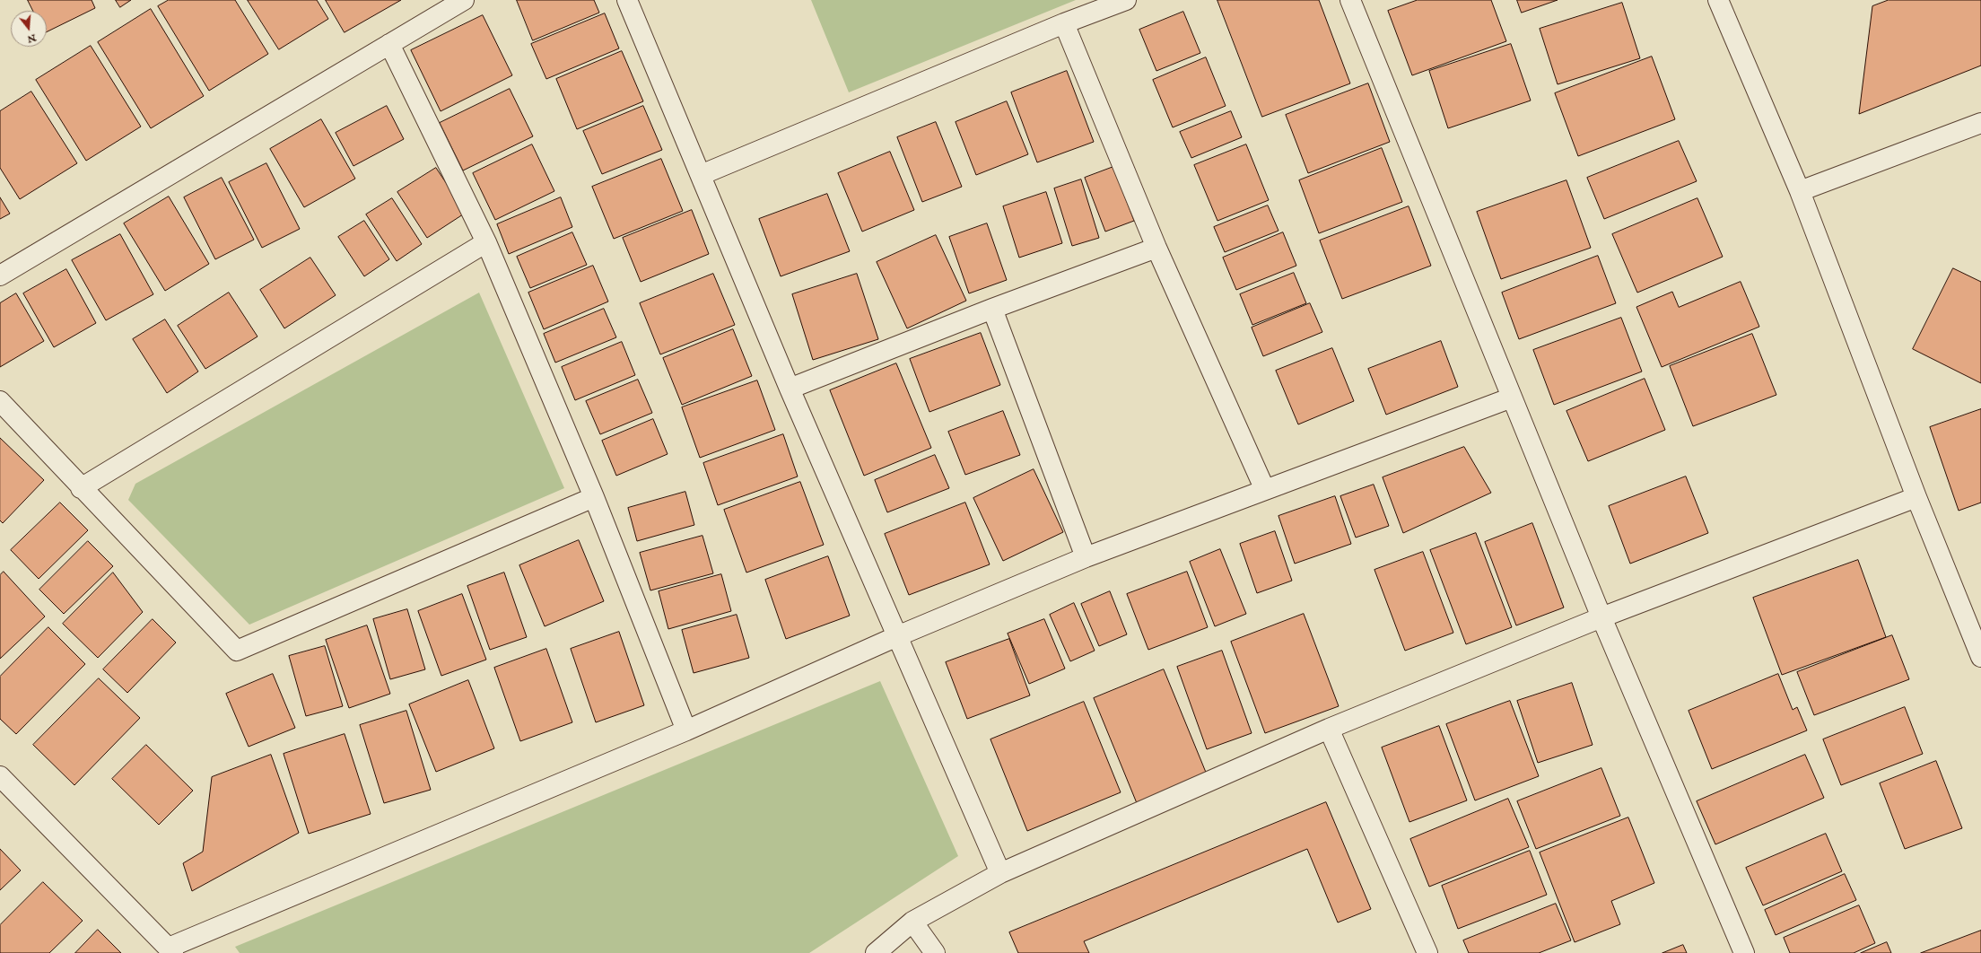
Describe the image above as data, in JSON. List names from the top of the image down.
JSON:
{
  "north": "bottom"
}
